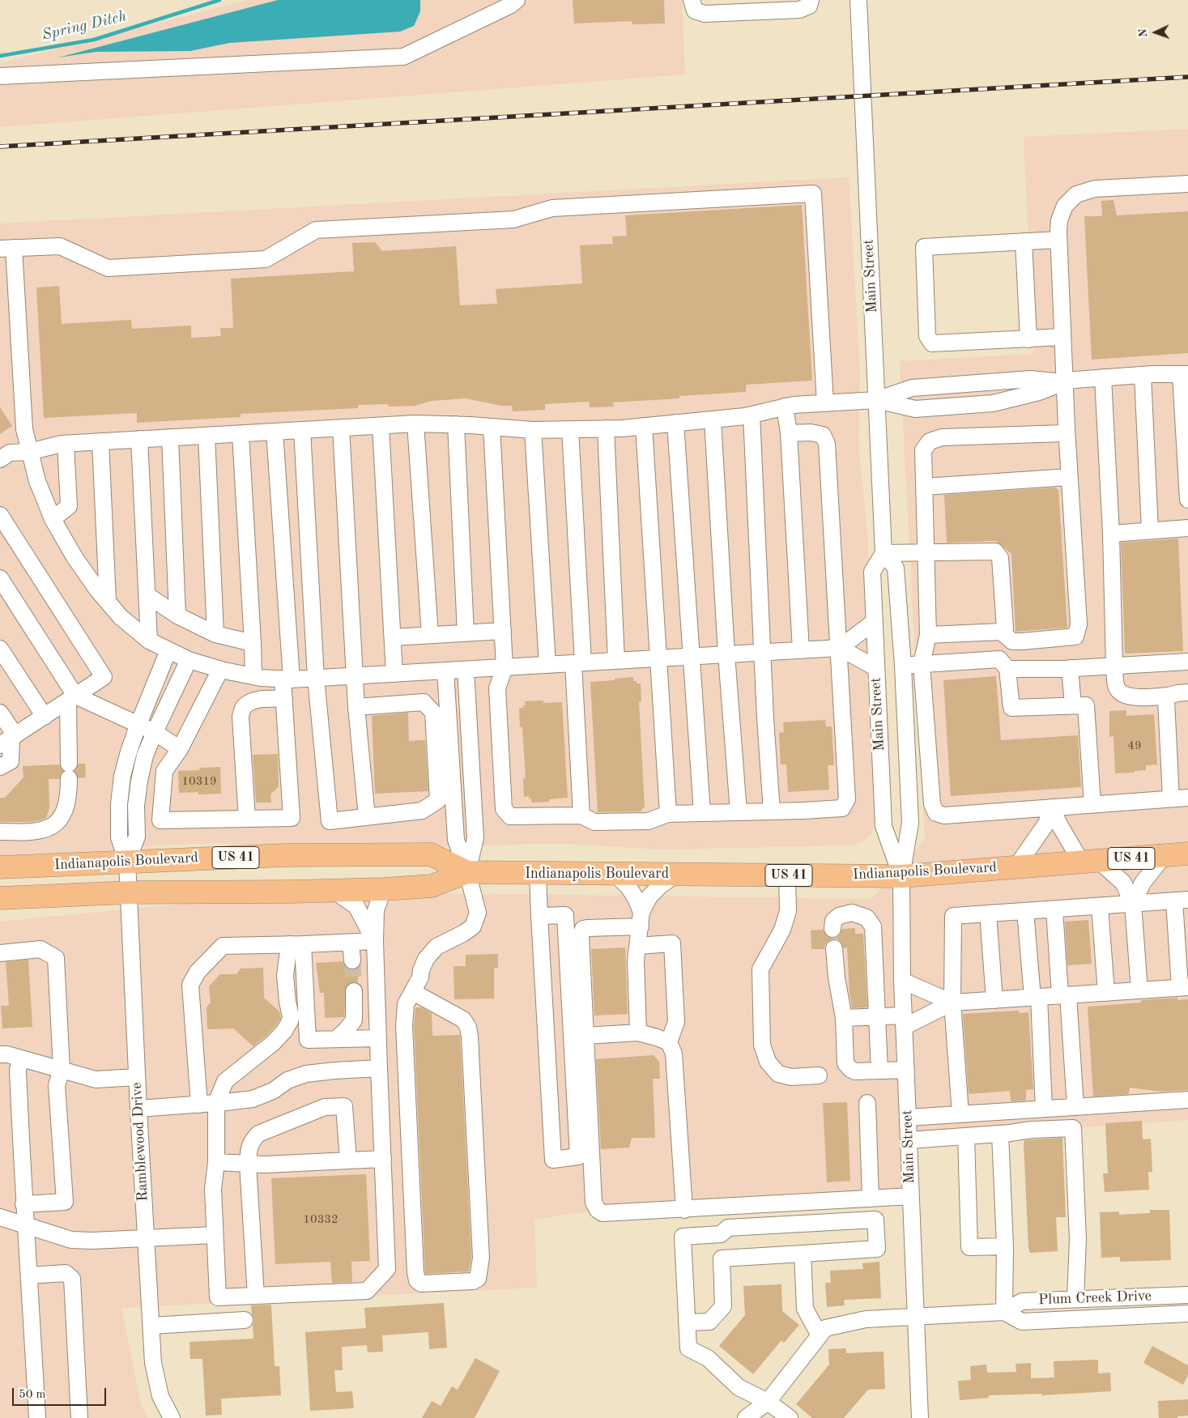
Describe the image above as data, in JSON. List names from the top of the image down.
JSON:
{
  "streets": {
    "highway": ["US 41", "Indianapolis Boulevard"],
    "street": ["Main Street", "Ramblewood Drive", "Plum Creek Drive"]
  },
  "crossings": [
    ["Main Street", "Indianapolis Boulevard"],
    ["Main Street", "Plum Creek Drive"],
    ["Indianapolis Boulevard", "Ramblewood Drive"]
  ],
  "water": ["Spring Ditch"],
  "house_numbers": ["49", "10319", "10332"],
  "scale_bar": "50 m",
  "north": "left"
}
